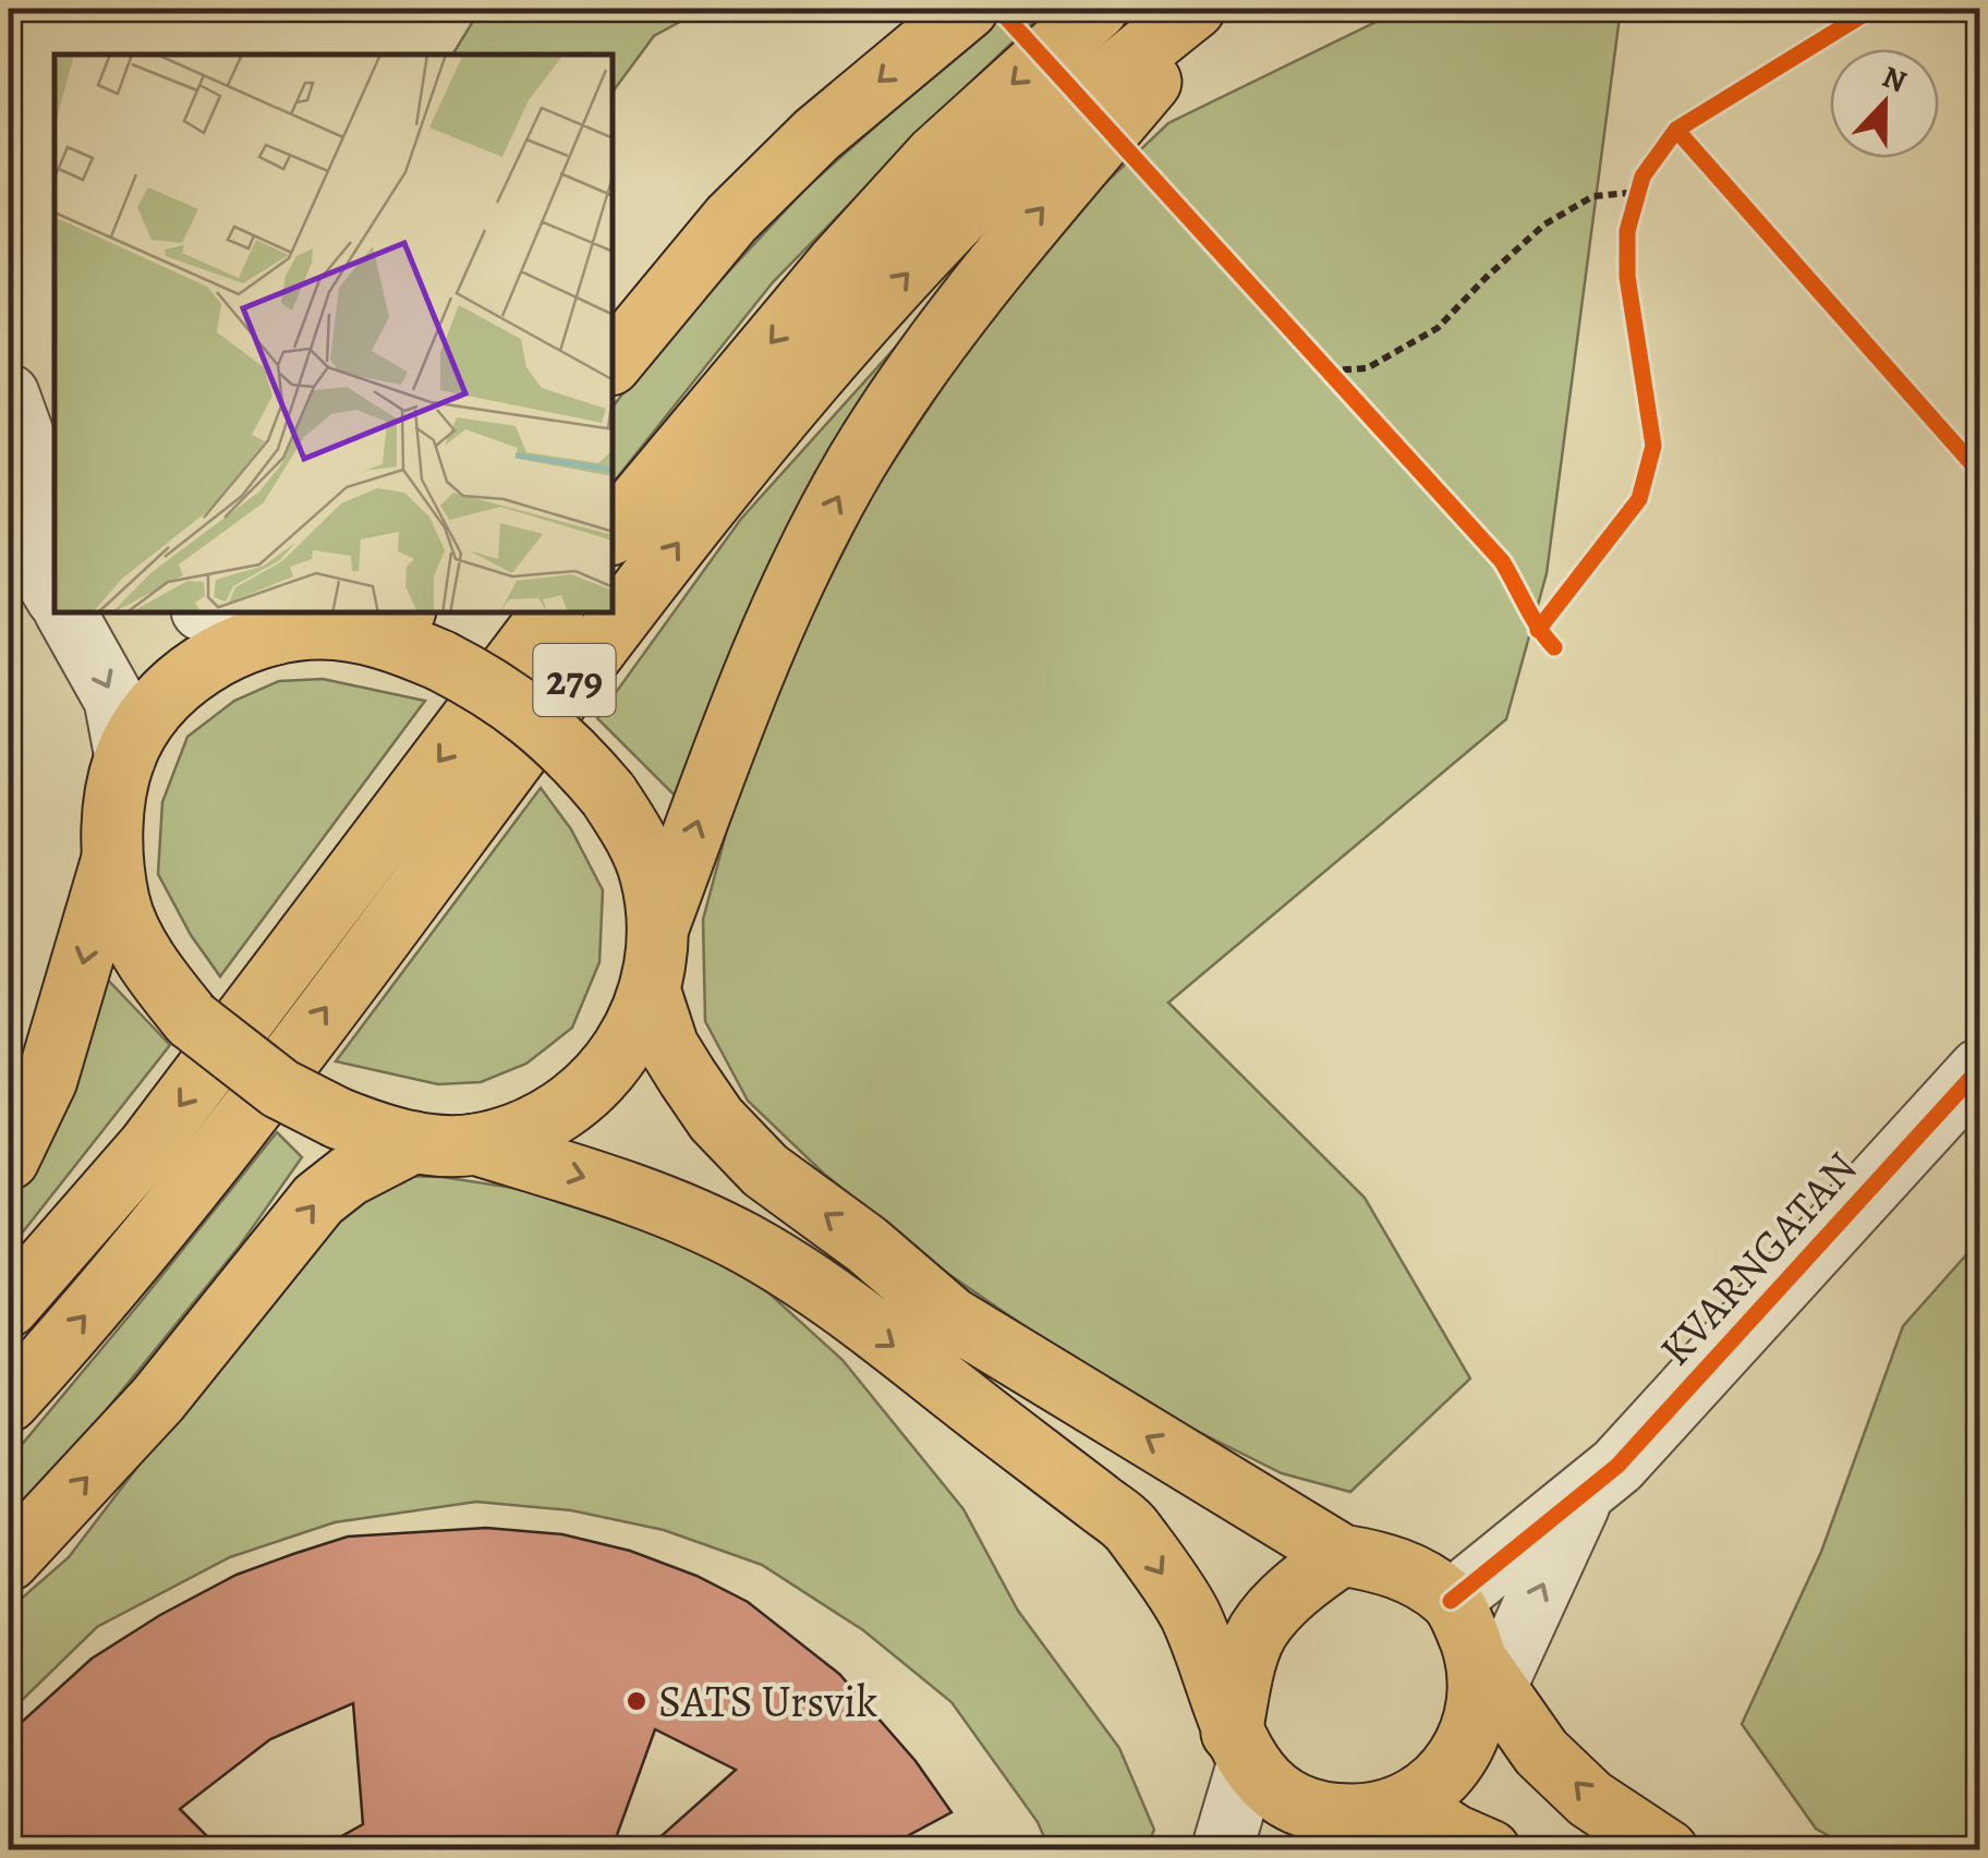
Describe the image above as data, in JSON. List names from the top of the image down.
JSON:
{
  "streets": {
    "main road": ["279"],
    "street": ["KVARNGATAN"]
  },
  "places": ["SATS Ursvik"],
  "north": "top"
}
